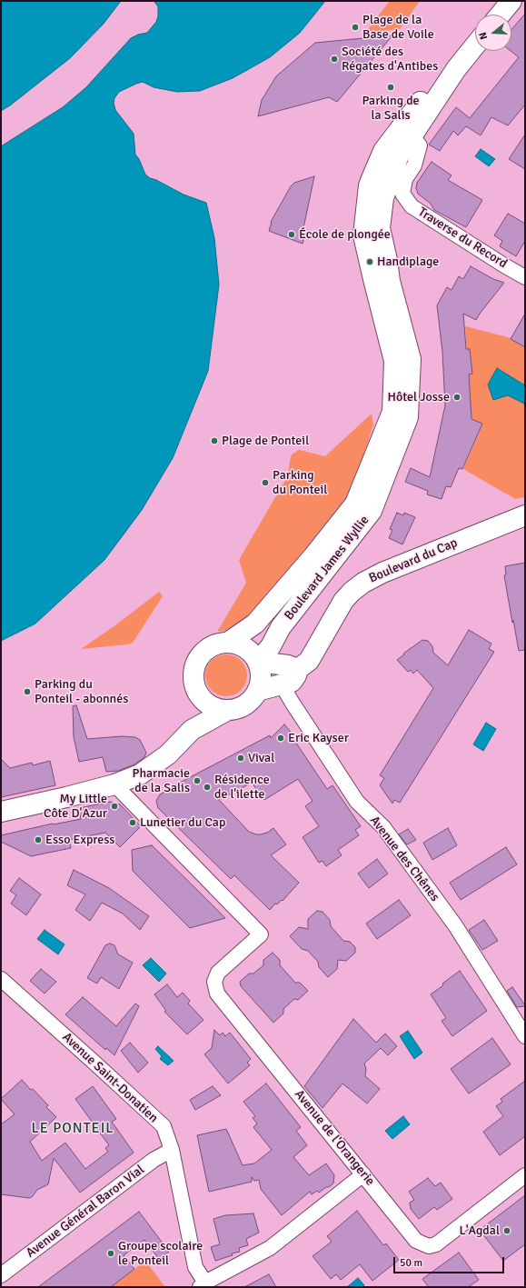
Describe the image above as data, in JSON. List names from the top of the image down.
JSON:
{
  "streets": {
    "street": [
      "Traverse du Record",
      "Boulevard du Cap",
      "Boulevard James Wyllie",
      "Avenue des Chênes",
      "Avenue Saint-Donatien",
      "Avenue de l'Orangerie",
      "Avenue Général Baron Vial"
    ]
  },
  "crossings": [
    ["Traverse du Record", "Boulevard James Wyllie"],
    ["Boulevard du Cap", "Boulevard James Wyllie"],
    ["Boulevard du Cap", "Avenue des Chênes"],
    ["Avenue Saint-Donatien", "Avenue Général Baron Vial"]
  ],
  "districts": ["LE PONTEIL"],
  "places": [
    "Plage de la Base de Voile",
    "Société des Régates d'Antibes",
    "Parking de la Salis",
    "École de plongée",
    "Handiplage",
    "Hôtel Josse",
    "Plage de Ponteil",
    "Parking du Ponteil",
    "Parking du Ponteil - abonnés",
    "Eric Kayser",
    "Vival",
    "Pharmacie de la Salis",
    "Résidence de l'ilette",
    "My Little Côte D'Azur",
    "Lunetier du Cap",
    "Esso Express",
    "L'Agdal",
    "Groupe scolaire le Ponteil"
  ],
  "scale_bar": "50 m",
  "north": "left"
}
